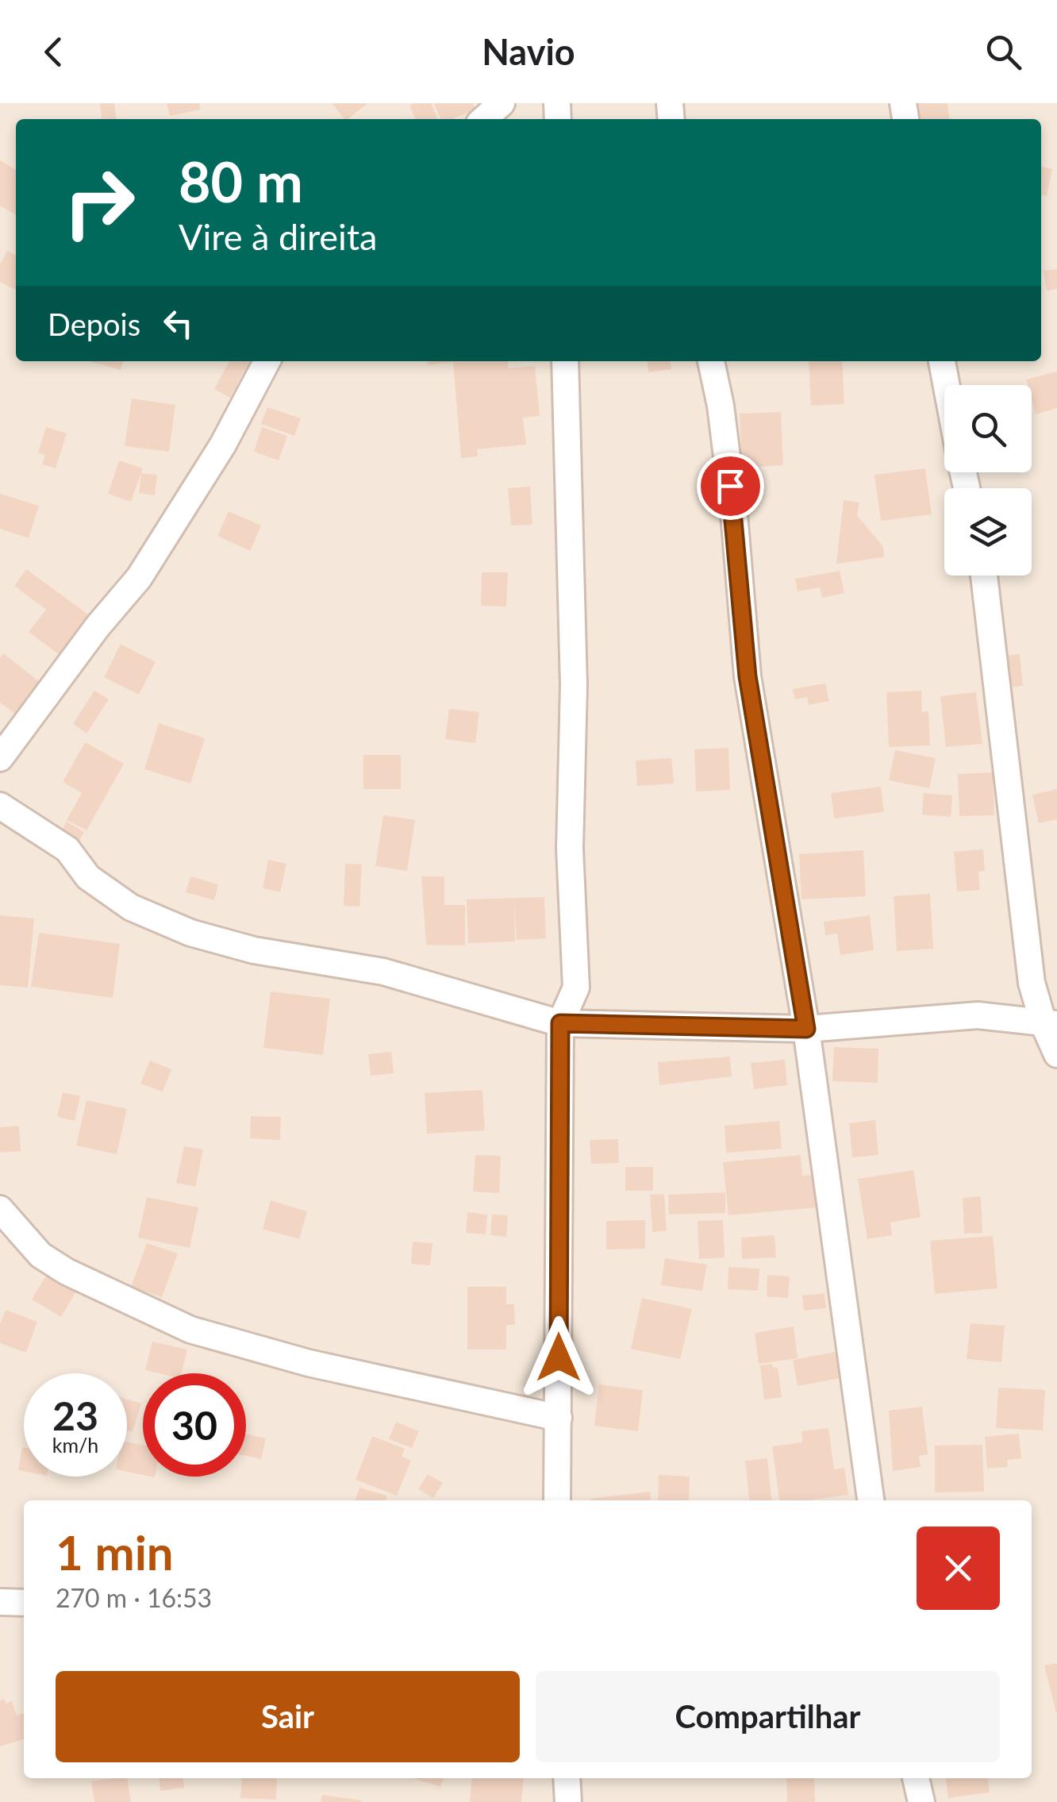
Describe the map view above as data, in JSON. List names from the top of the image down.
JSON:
{
  "page": {
    "header": "Navio",
    "turn": ["80 m", "Vire à direita"],
    "then": "Depois",
    "speed": "23 km/h",
    "limit": "30",
    "heading": ["1 min", "270 m · 16:53"],
    "buttons": ["Sair", "Compartilhar"]
  }
}
